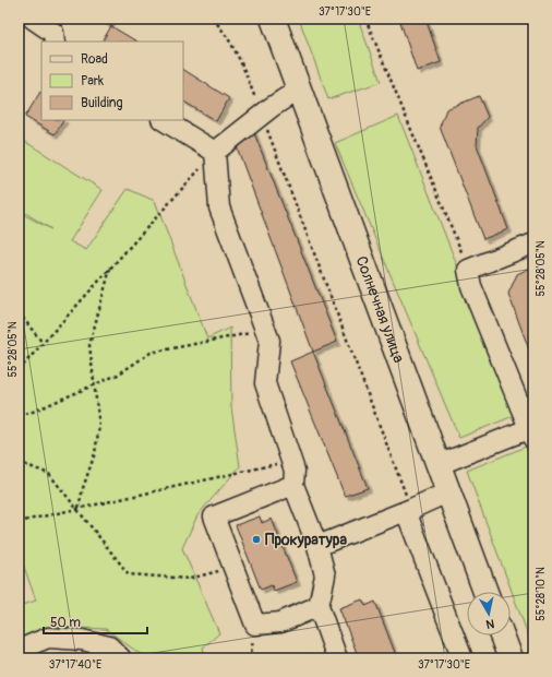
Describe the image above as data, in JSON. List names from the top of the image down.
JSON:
{
  "streets": {
    "main road": ["Солнечная улица"]
  },
  "places": ["Прокуратура"],
  "legend": ["Road", "Park", "Building"],
  "scale_bar": "50 m",
  "north": "bottom",
  "coordinates": [
    "37°17'30\"E",
    "55°28'05\"N",
    "55°28'10\"N",
    "37°17'40\"E"
  ]
}
